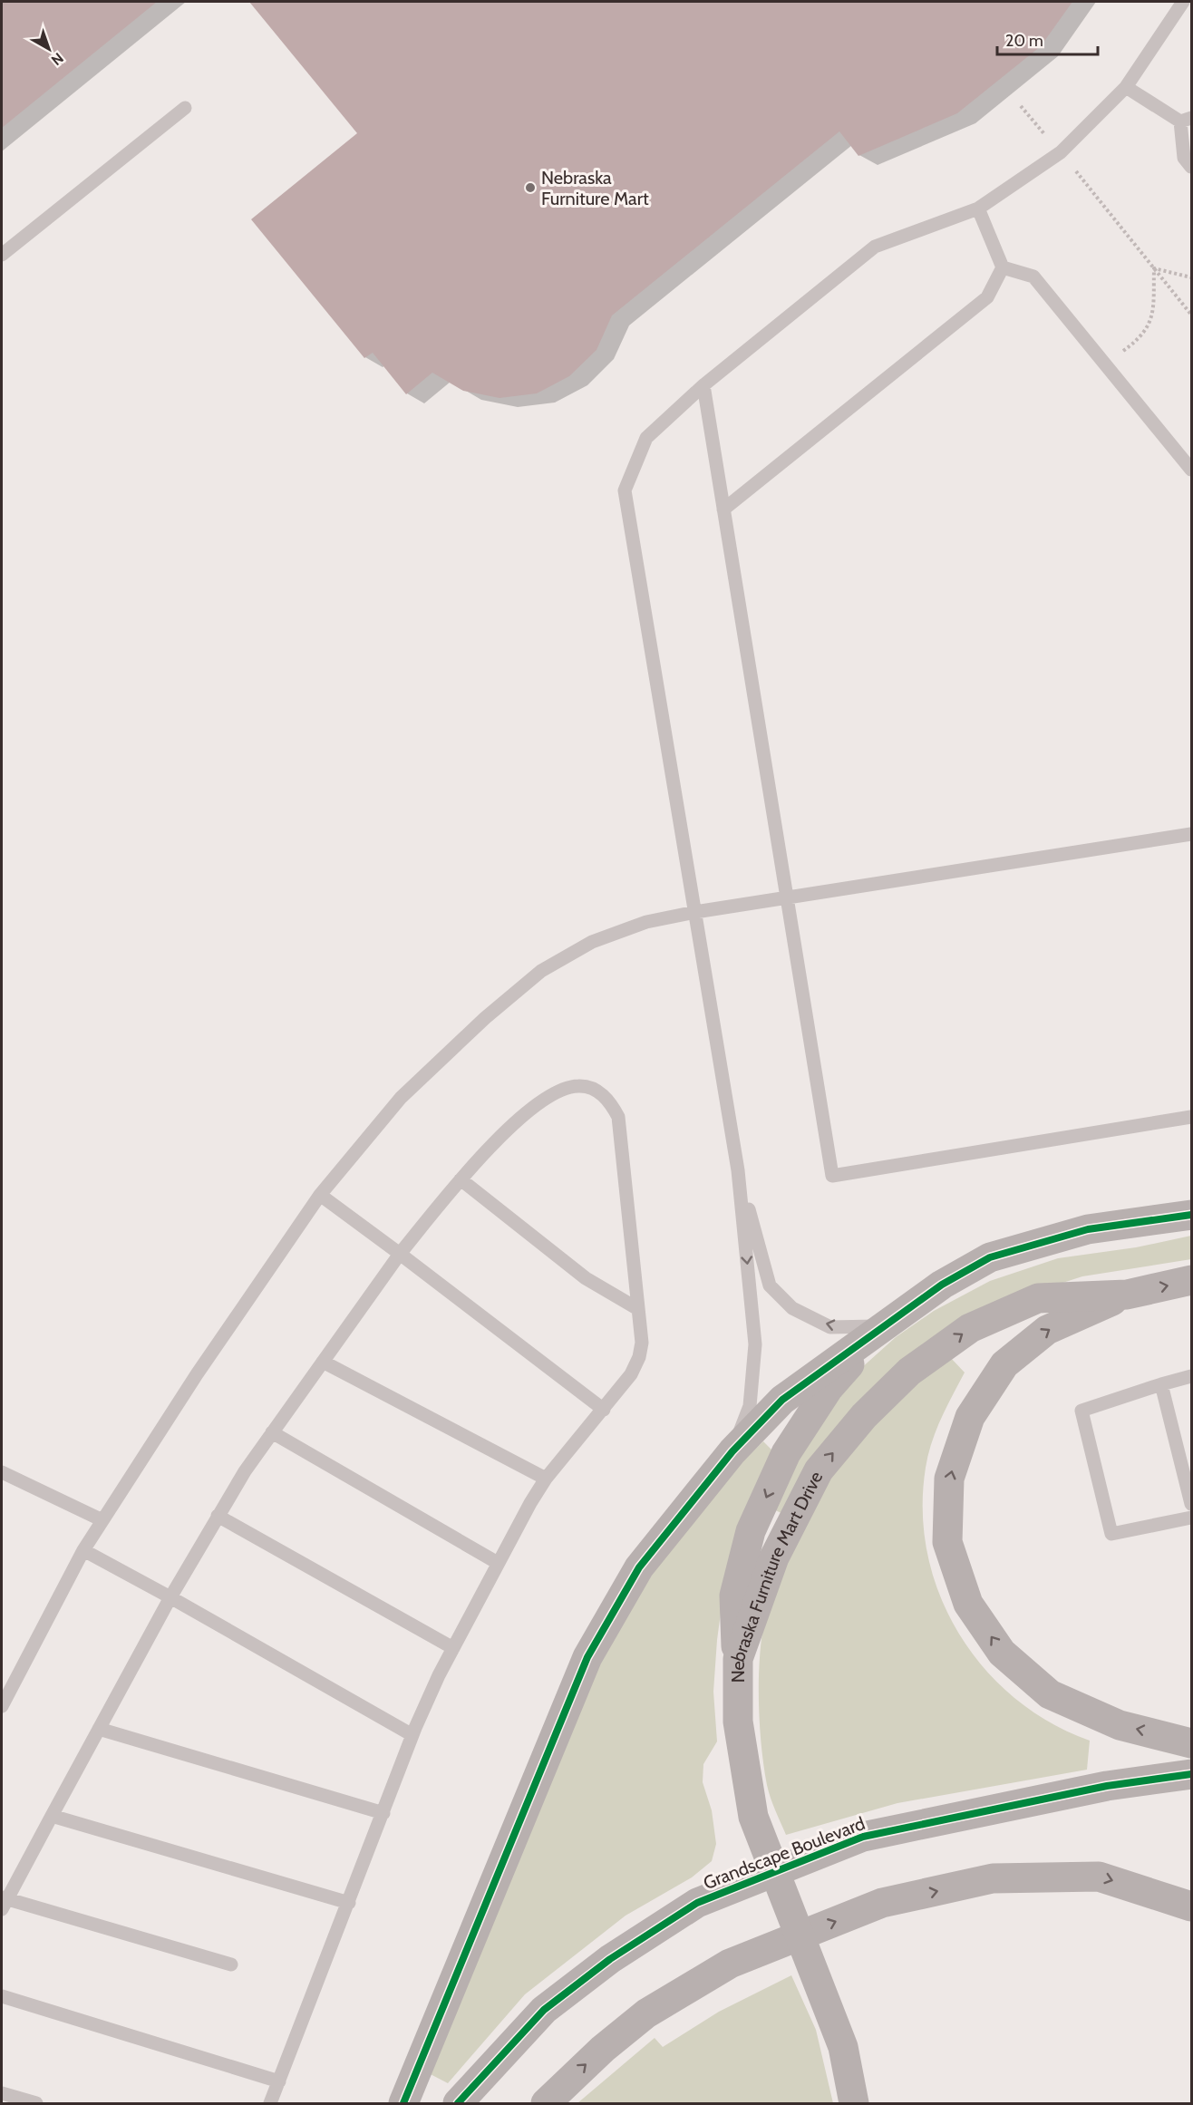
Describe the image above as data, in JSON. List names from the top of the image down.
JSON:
{
  "streets": {
    "street": ["Nebraska Furniture Mart Drive", "Grandscape Boulevard"]
  },
  "places": ["Nebraska Furniture Mart"],
  "scale_bar": "20 m",
  "north": "bottom right"
}
